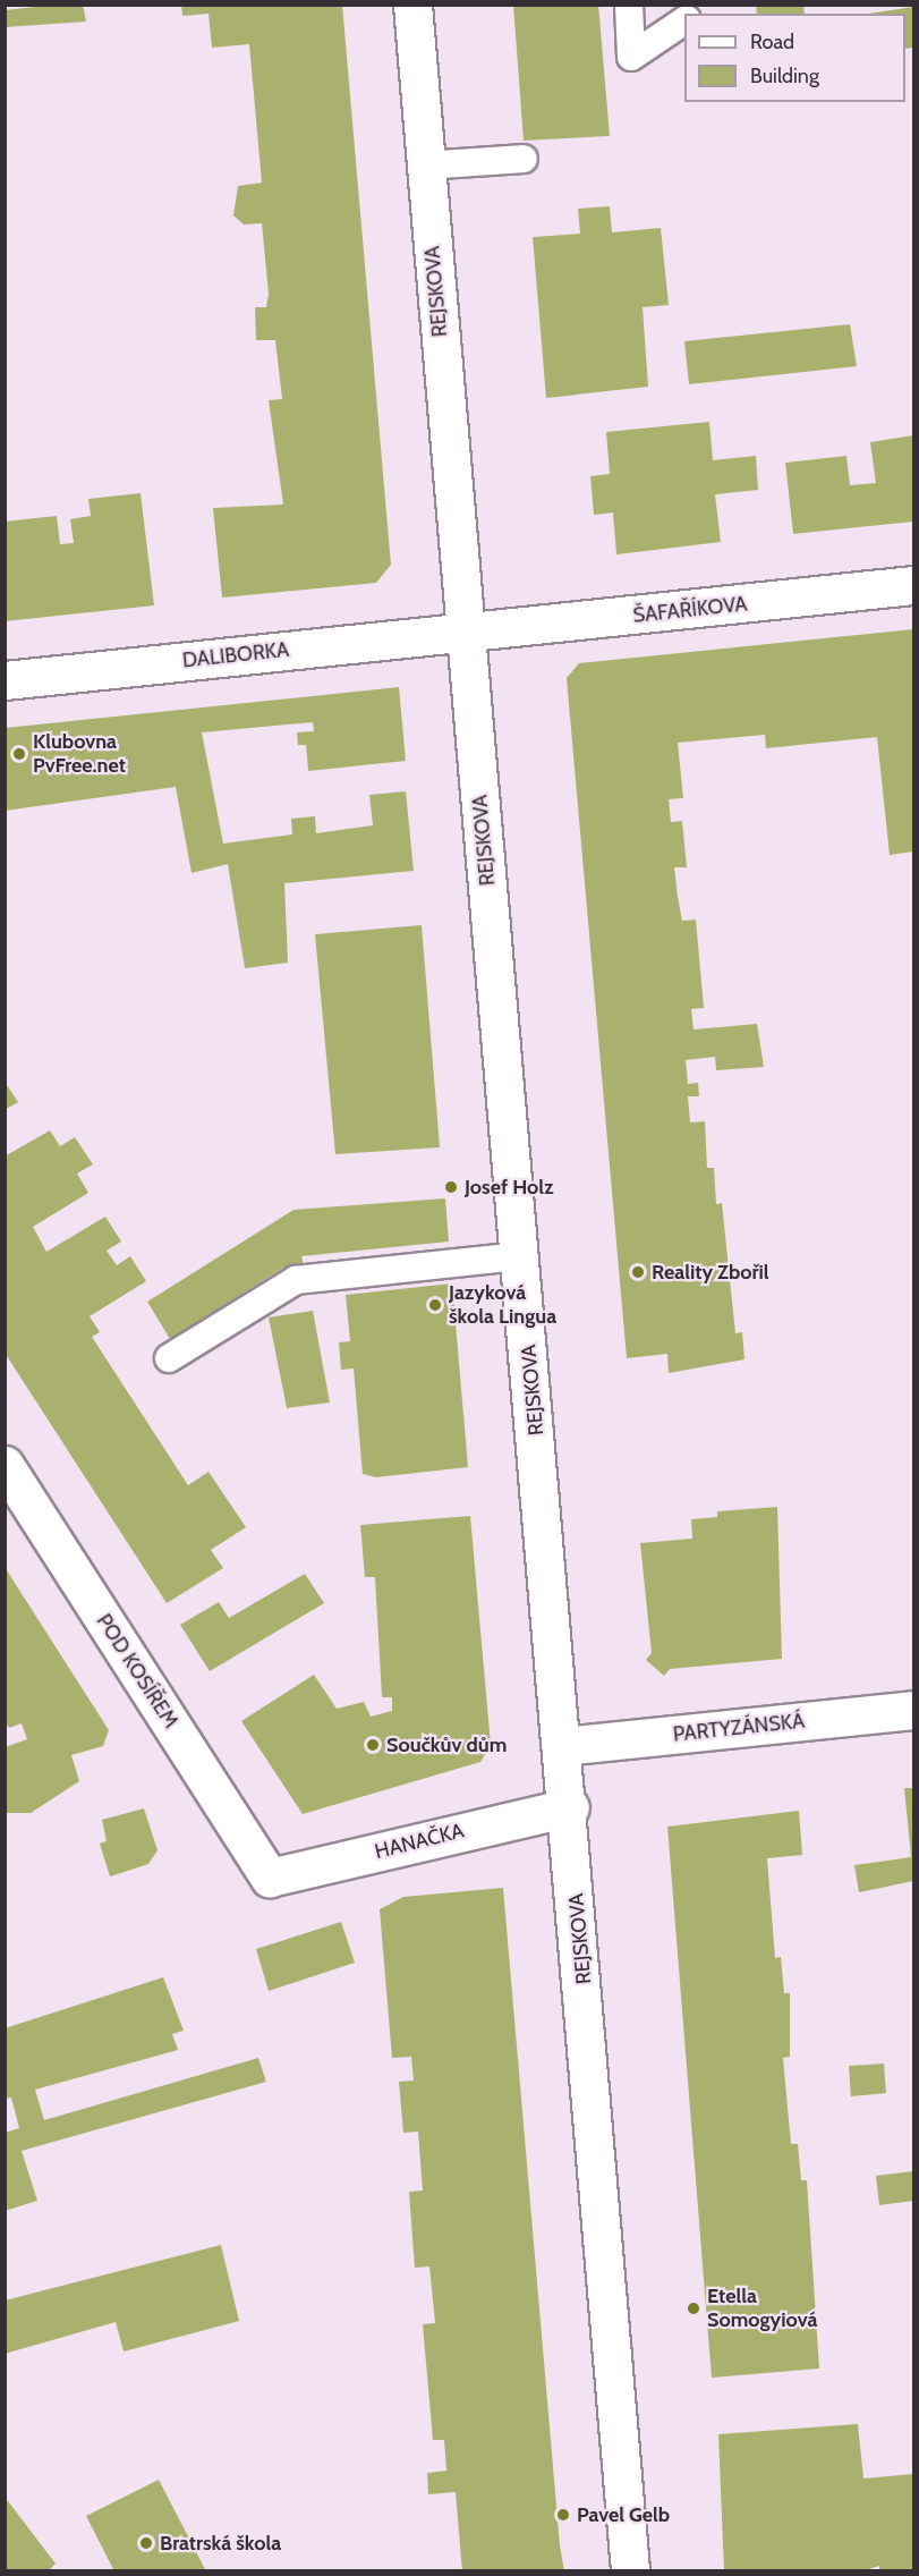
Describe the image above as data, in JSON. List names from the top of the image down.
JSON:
{
  "streets": {
    "street": [
      "REJSKOVA",
      "ŠAFAŘÍKOVA",
      "DALIBORKA",
      "POD KOSÍŘEM",
      "PARTYZÁNSKÁ",
      "HANAČKA"
    ]
  },
  "crossings": [
    ["REJSKOVA", "ŠAFAŘÍKOVA"],
    ["REJSKOVA", "DALIBORKA"],
    ["REJSKOVA", "PARTYZÁNSKÁ"],
    ["REJSKOVA", "HANAČKA"],
    ["ŠAFAŘÍKOVA", "DALIBORKA"],
    ["POD KOSÍŘEM", "HANAČKA"]
  ],
  "places": [
    "Klubovna PvFree.net",
    "Josef Holz",
    "Reality Zbořil",
    "Jazyková škola Lingua",
    "Součkův dům",
    "Etella Somogyiová",
    "Pavel Gelb",
    "Bratrská škola"
  ],
  "legend": ["Road", "Building"]
}
